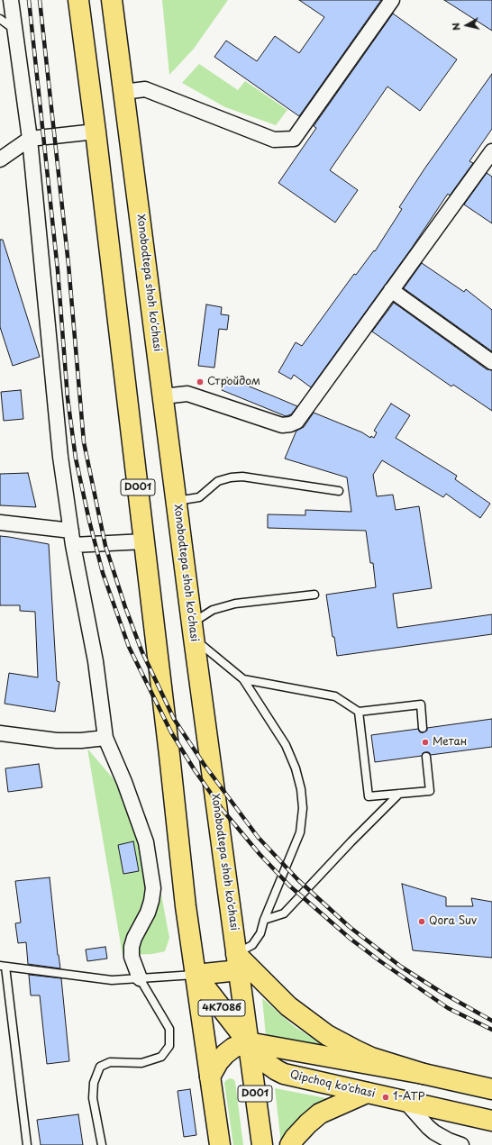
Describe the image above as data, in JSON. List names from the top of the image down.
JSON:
{
  "streets": {
    "main road": [
      "Xonobodtepa shoh ko'chasi",
      "D001",
      "4К708б",
      "Qipchoq ko'chasi"
    ]
  },
  "crossings": [
    ["Xonobodtepa shoh ko'chasi", "Qipchoq ko'chasi"],
    ["D001", "Qipchoq ko'chasi"]
  ],
  "places": [
    "Стройдом",
    "Метан",
    "Qora Suv",
    "1-ATP"
  ],
  "north": "left"
}
